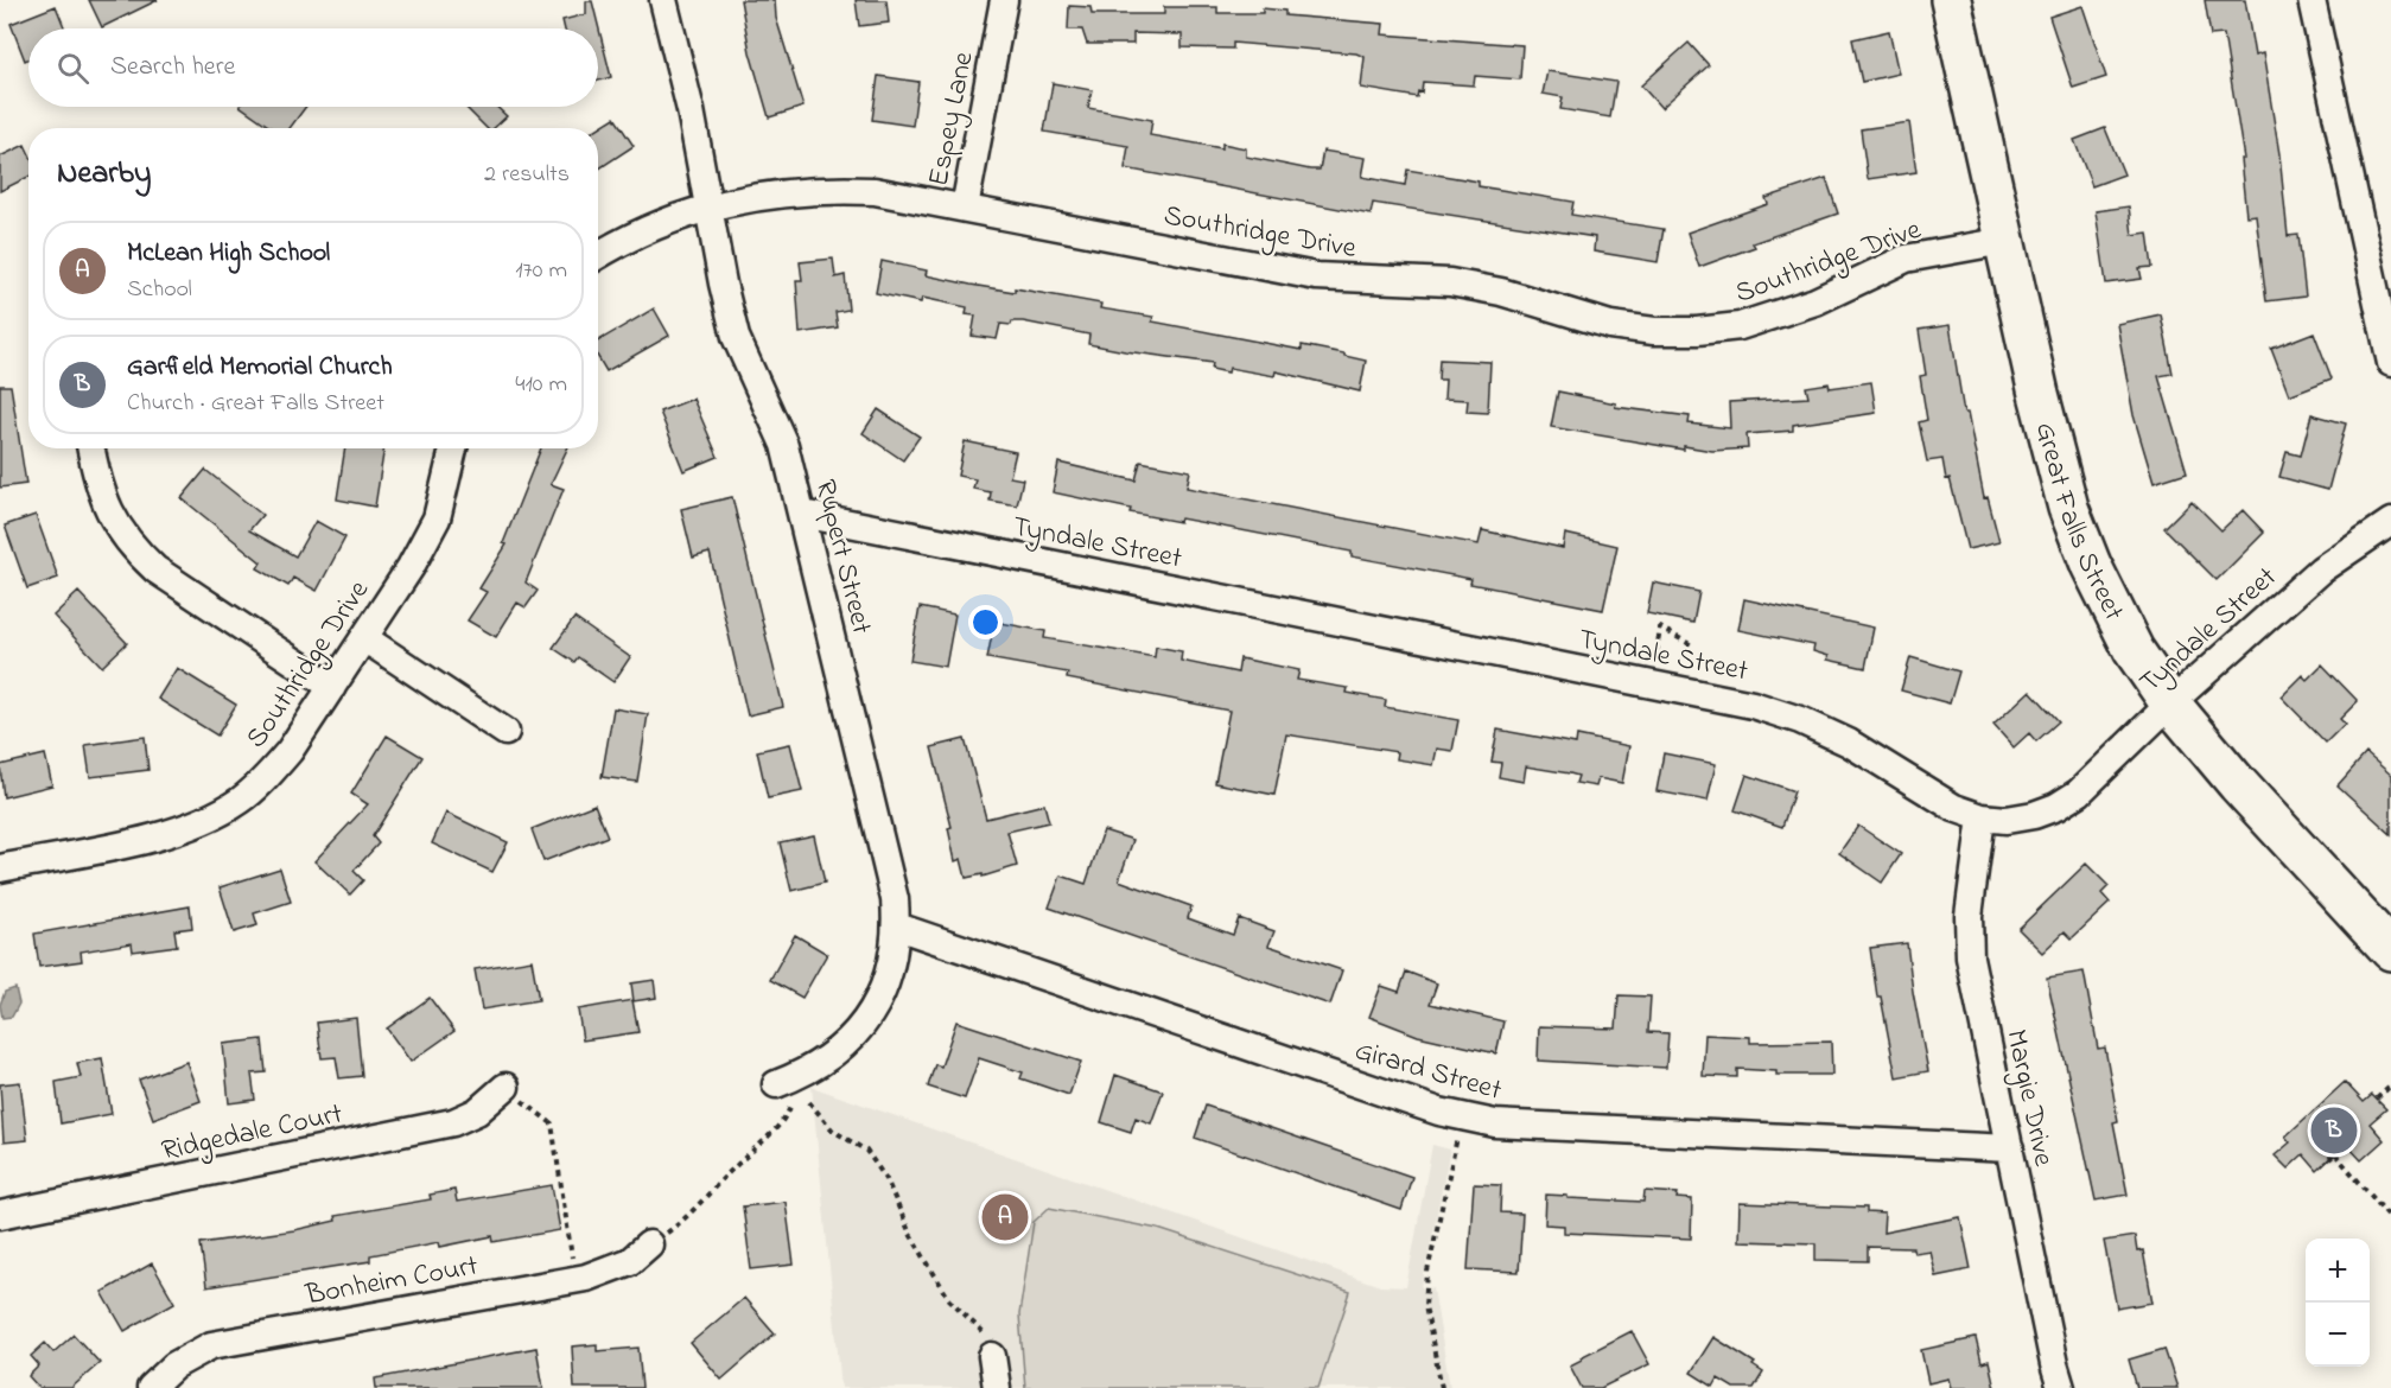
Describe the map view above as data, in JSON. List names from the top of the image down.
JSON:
{
  "streets": {
    "main road": ["Great Falls Street"],
    "street": [
      "Espey Lane",
      "Southridge Drive",
      "Tyndale Street",
      "Rupert Street",
      "Girard Street",
      "Margie Drive",
      "Ridgedale Court",
      "Bonheim Court"
    ]
  },
  "crossings": [
    ["Espey Lane", "Southridge Drive"],
    ["Southridge Drive", "Great Falls Street"],
    ["Southridge Drive", "Rupert Street"],
    ["Great Falls Street", "Tyndale Street"],
    ["Tyndale Street", "Rupert Street"],
    ["Tyndale Street", "Margie Drive"],
    ["Rupert Street", "Girard Street"],
    ["Girard Street", "Margie Drive"]
  ],
  "page": {
    "search": "Search here",
    "heading": ["Nearby", "2 results"],
    "list": [
      {
        "mark": "A",
        "name": "McLean High School",
        "note": "School",
        "value": "170 m"
      },
      {
        "mark": "B",
        "name": "Garfield Memorial Church",
        "note": "Church · Great Falls Street",
        "value": "410 m"
      }
    ],
    "pins": ["B", "A"],
    "map_buttons": ["+", "−"]
  }
}
